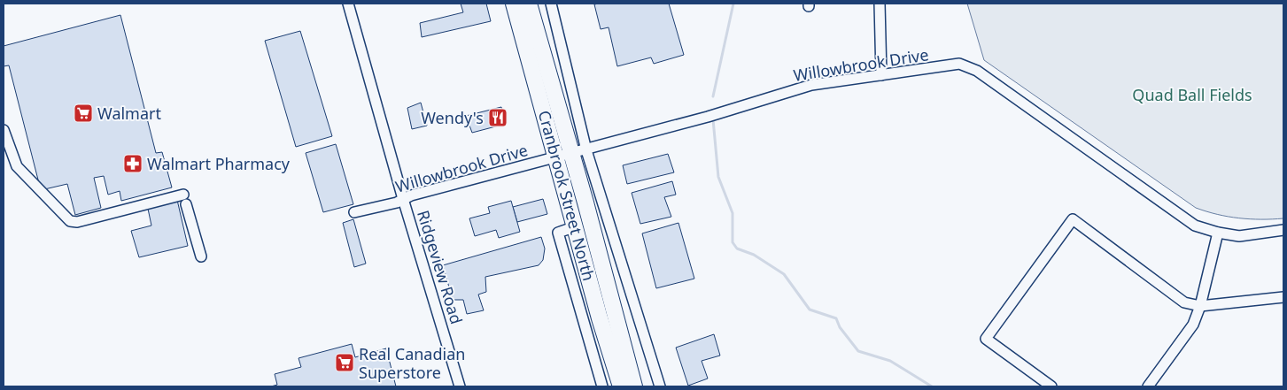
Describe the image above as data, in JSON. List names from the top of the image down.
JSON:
{
  "streets": {
    "highway": ["Cranbrook Street North"],
    "street": ["Willowbrook Drive", "Ridgeview Road"]
  },
  "crossings": [
    ["Willowbrook Drive", "Cranbrook Street North"],
    ["Willowbrook Drive", "Ridgeview Road"]
  ],
  "parks": ["Quad Ball Fields"],
  "places": {
    "supermarket": ["Walmart", "Real Canadian Superstore"],
    "restaurant": ["Wendy's"],
    "pharmacy": ["Walmart Pharmacy"]
  }
}
